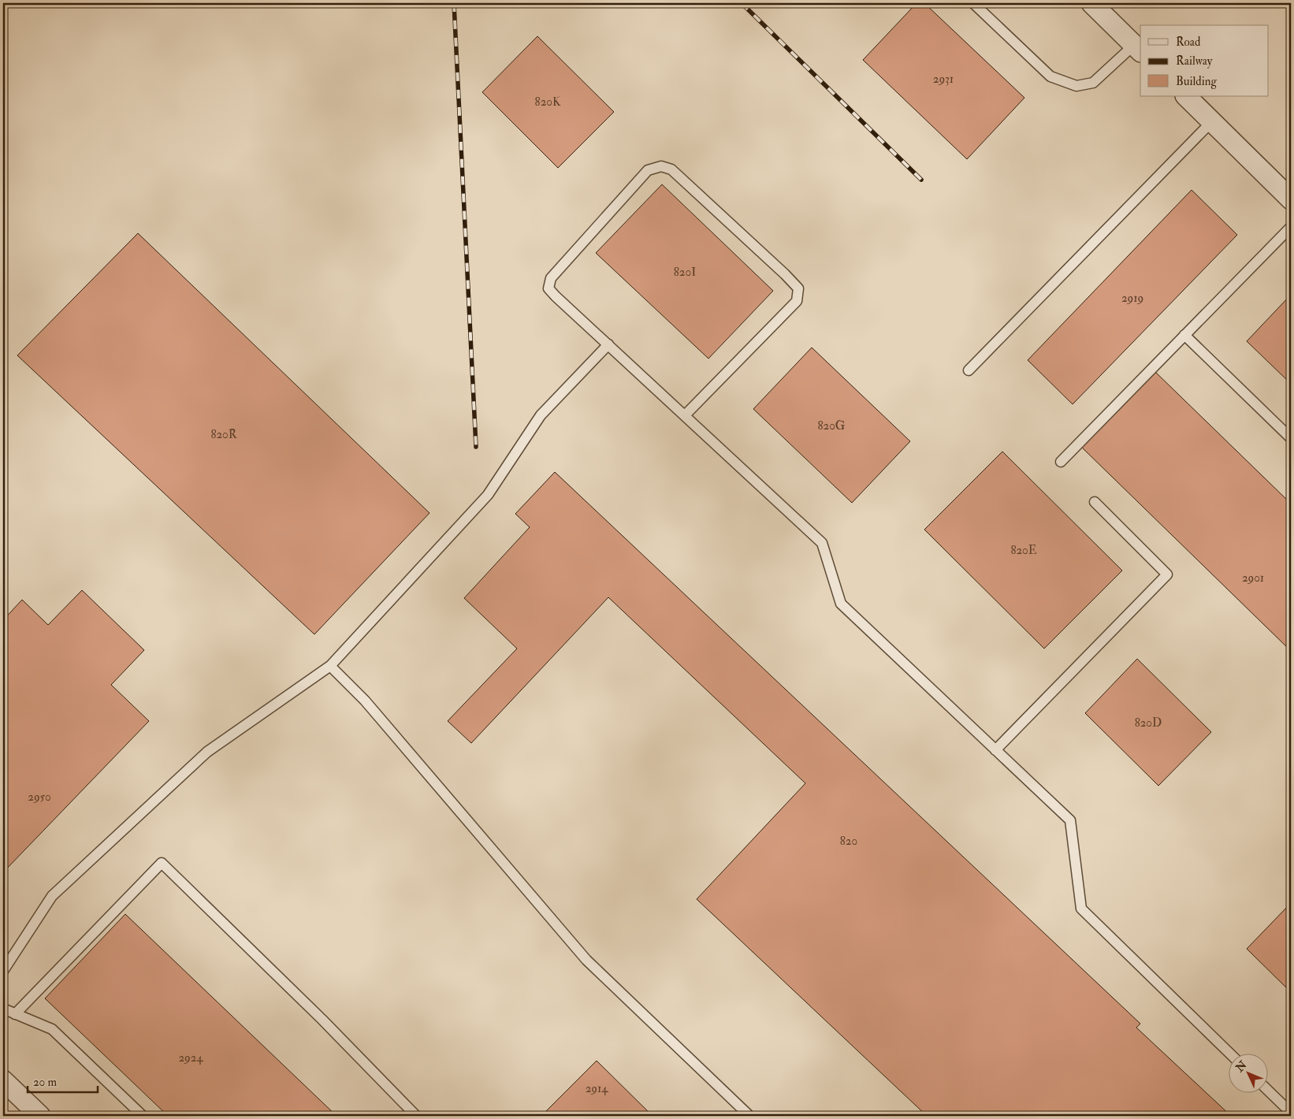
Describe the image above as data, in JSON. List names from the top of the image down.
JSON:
{
  "house_numbers": [
    "2931",
    "820K",
    "820I",
    "2919",
    "820G",
    "820R",
    "820E",
    "2901",
    "820D",
    "2950",
    "820",
    "2924",
    "2914"
  ],
  "legend": ["Road", "Railway", "Building"],
  "scale_bar": "20 m",
  "north": "top left"
}
